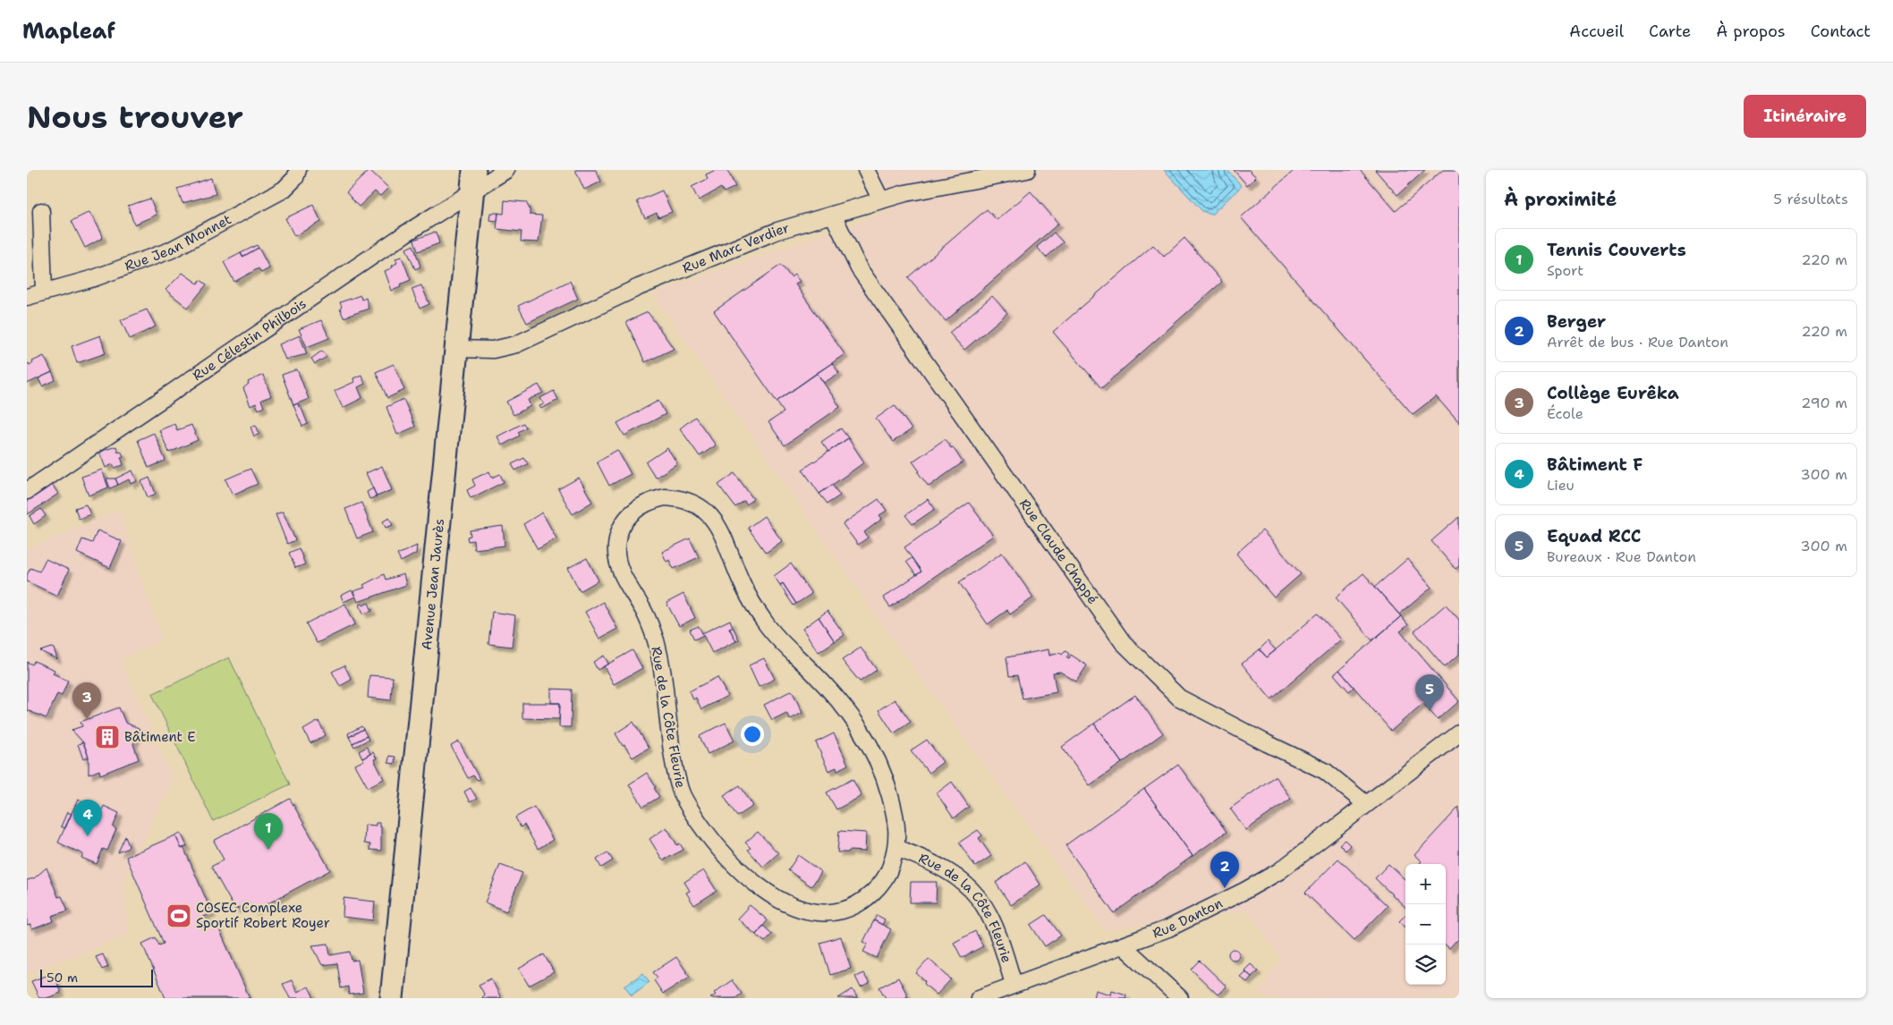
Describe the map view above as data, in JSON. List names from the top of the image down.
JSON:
{
  "streets": {
    "main road": ["Avenue Jean Jaurès"],
    "street": [
      "Rue Jean Monnet",
      "Rue Marc Verdier",
      "Rue Célestin Philbois",
      "Rue Claude Chappé",
      "Rue de la Côte Fleurie",
      "Rue Danton"
    ]
  },
  "crossings": [
    ["Rue Marc Verdier", "Rue Claude Chappé"],
    ["Rue Marc Verdier", "Avenue Jean Jaurès"],
    ["Rue Célestin Philbois", "Avenue Jean Jaurès"],
    ["Rue Claude Chappé", "Rue Danton"],
    ["Rue de la Côte Fleurie", "Rue Danton"]
  ],
  "places": {
    "building": ["Bâtiment E"],
    "sports": ["COSEC Complexe Sportif Robert Royer"]
  },
  "scale_bar": "50 m",
  "page": {
    "header": "Mapleaf",
    "nav": [
      "Accueil",
      "Carte",
      "À propos",
      "Contact"
    ],
    "buttons": "Itinéraire",
    "title": "Nous trouver",
    "heading": ["À proximité", "5 résultats"],
    "list": [
      {
        "mark": "1",
        "name": "Tennis Couverts",
        "note": "Sport",
        "value": "220 m"
      },
      {
        "mark": "2",
        "name": "Berger",
        "note": "Arrêt de bus · Rue Danton",
        "value": "220 m"
      },
      {
        "mark": "3",
        "name": "Collège Eurêka",
        "note": "École",
        "value": "290 m"
      },
      {
        "mark": "4",
        "name": "Bâtiment F",
        "note": "Lieu",
        "value": "300 m"
      },
      {
        "mark": "5",
        "name": "Equad RCC",
        "note": "Bureaux · Rue Danton",
        "value": "300 m"
      }
    ],
    "pins": [
      "5",
      "3",
      "4",
      "1",
      "2"
    ],
    "map_buttons": ["+", "−"],
    "scale": "50 m"
  }
}
